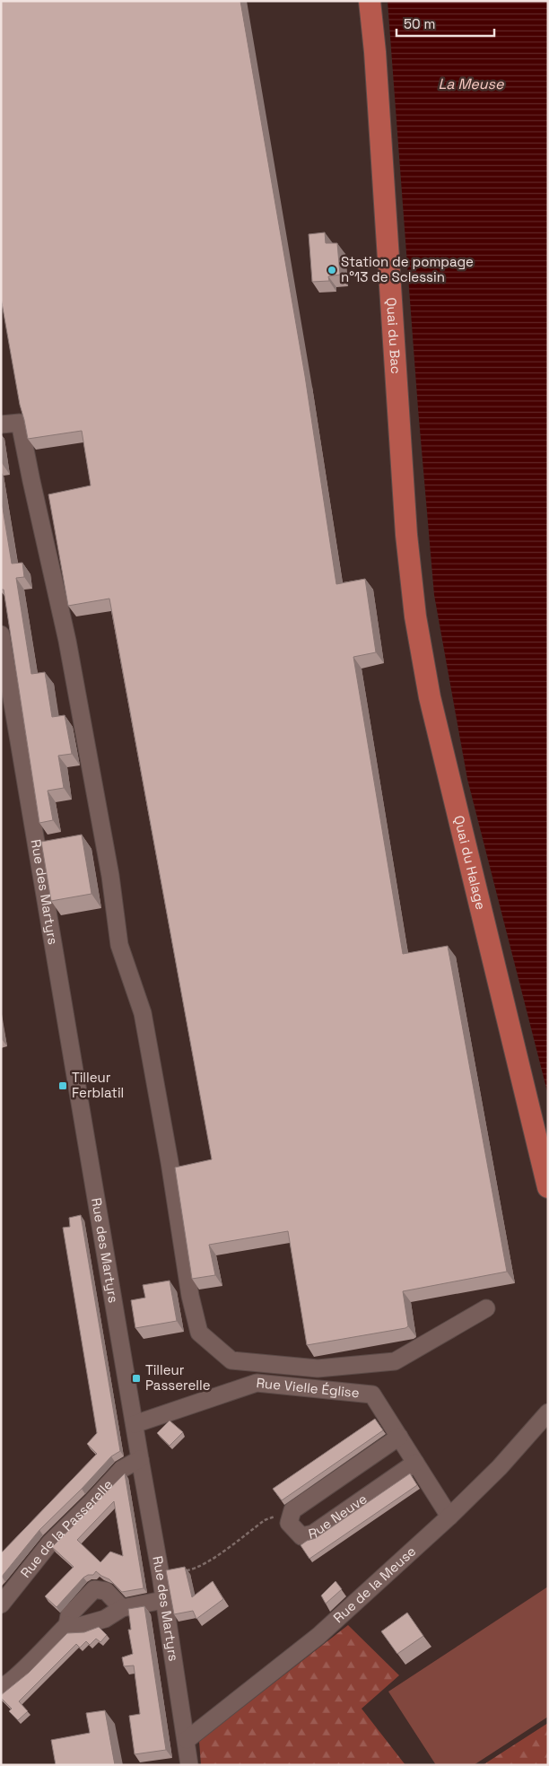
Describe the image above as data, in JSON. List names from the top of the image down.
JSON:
{
  "streets": {
    "main road": ["Quai du Bac", "Quai du Halage"],
    "street": [
      "Rue des Martyrs",
      "Rue Vielle Église",
      "Rue Neuve",
      "Rue de la Passerelle",
      "Rue de la Meuse"
    ]
  },
  "crossings": [
    ["Quai du Bac", "Quai du Halage"],
    ["Rue des Martyrs", "Rue Vielle Église"],
    ["Rue des Martyrs", "Rue de la Passerelle"],
    ["Rue des Martyrs", "Rue de la Meuse"],
    ["Rue Vielle Église", "Rue Neuve"],
    ["Rue Vielle Église", "Rue de la Meuse"]
  ],
  "water": ["La Meuse"],
  "places": {
    "other": ["Station de pompage n°13 de Sclessin"],
    "transit": ["Tilleur Ferblatil", "Tilleur Passerelle"]
  },
  "scale_bar": "50 m"
}
